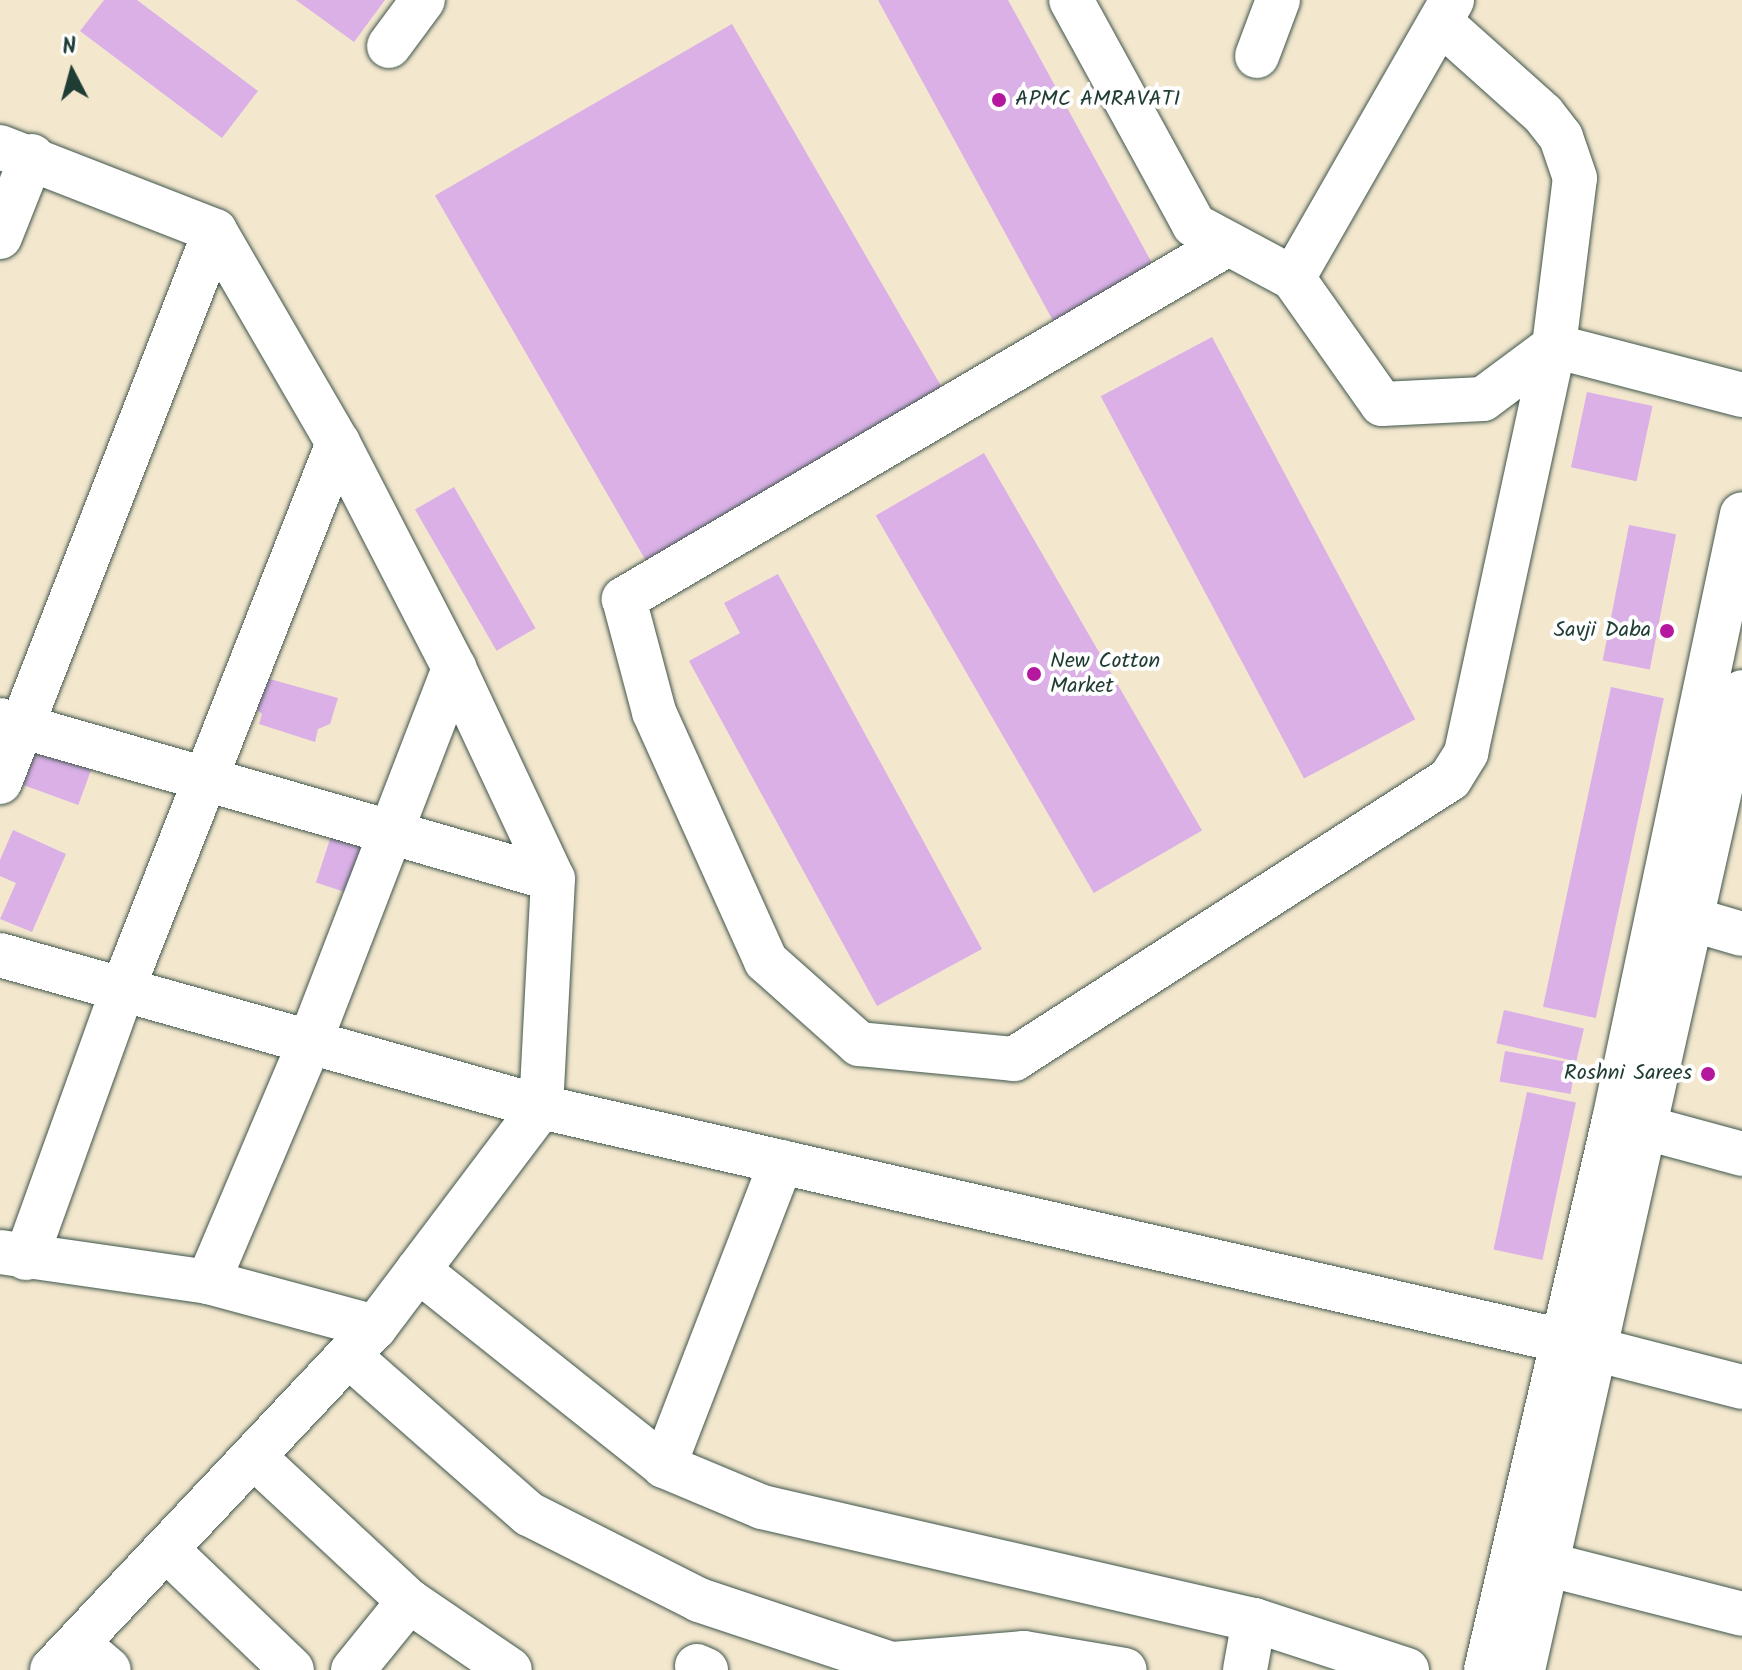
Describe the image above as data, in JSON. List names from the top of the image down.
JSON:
{
  "places": [
    "APMC AMRAVATI",
    "Savji Daba",
    "New Cotton Market",
    "Roshni Sarees"
  ],
  "north": "top"
}
